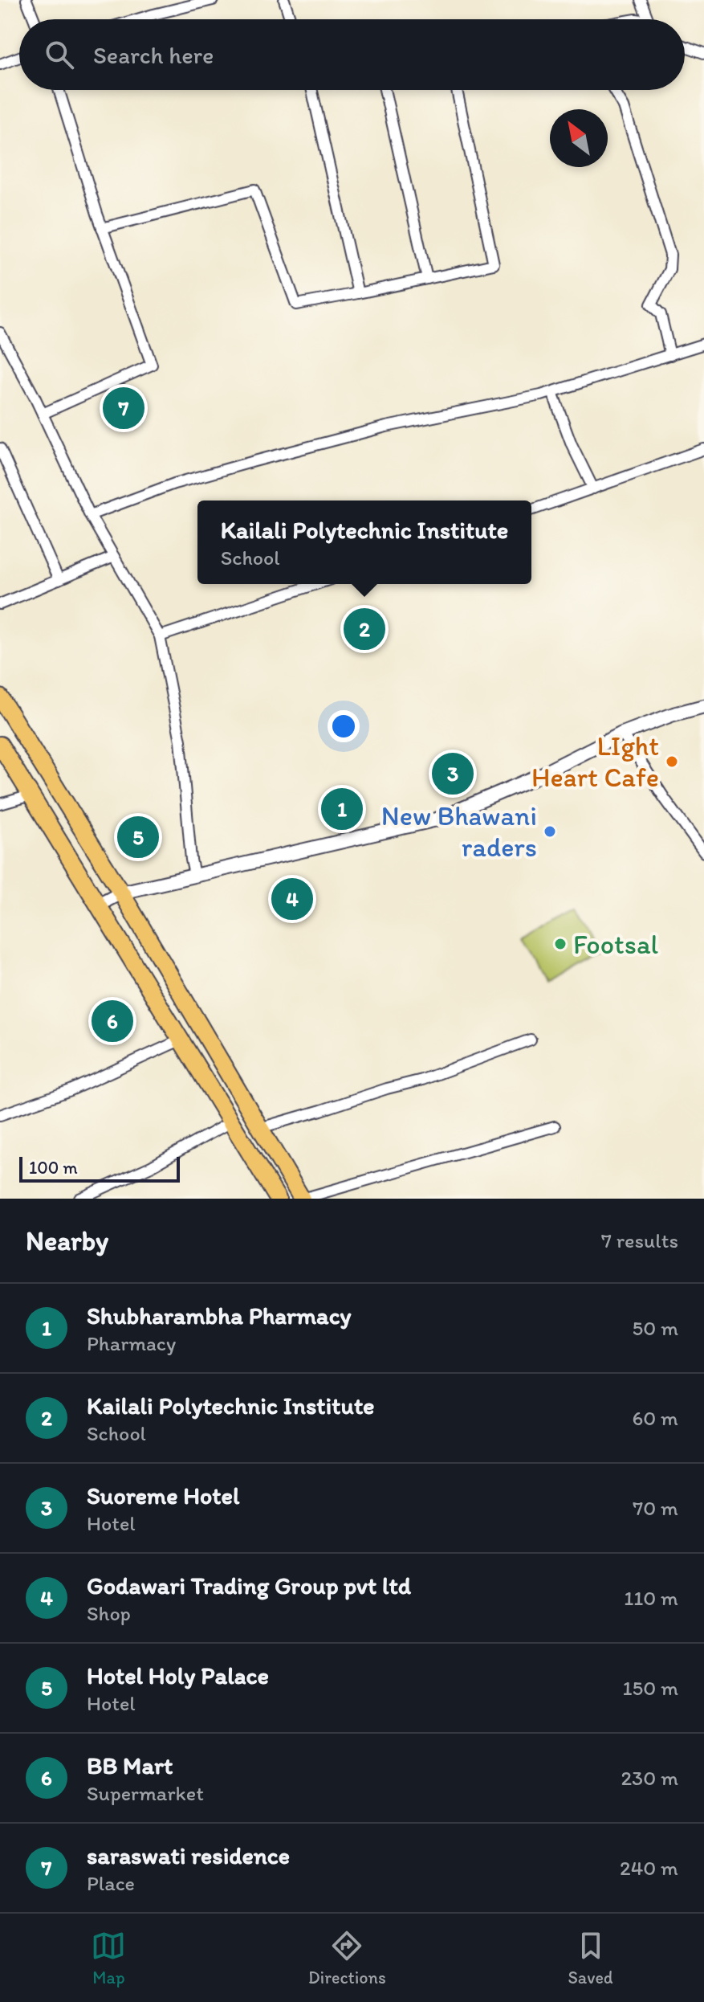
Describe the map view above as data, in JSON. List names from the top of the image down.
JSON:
{
  "places": ["LIght Heart Cafe", "New Bhawani raders", "Footsal"],
  "scale_bar": "100 m",
  "north": "top left",
  "page": {
    "search": "Search here",
    "pins": [
      "7",
      "2",
      "3",
      "1",
      "5",
      "4",
      "6"
    ],
    "popup": ["Kailali Polytechnic Institute", "School"],
    "scale": "100 m",
    "heading": ["Nearby", "7 results"],
    "list": [
      {
        "mark": "1",
        "name": "Shubharambha Pharmacy",
        "note": "Pharmacy",
        "value": "50 m"
      },
      {
        "mark": "2",
        "name": "Kailali Polytechnic Institute",
        "note": "School",
        "value": "60 m"
      },
      {
        "mark": "3",
        "name": "Suoreme Hotel",
        "note": "Hotel",
        "value": "70 m"
      },
      {
        "mark": "4",
        "name": "Godawari Trading Group pvt ltd",
        "note": "Shop",
        "value": "110 m"
      },
      {
        "mark": "5",
        "name": "Hotel Holy Palace",
        "note": "Hotel",
        "value": "150 m"
      },
      {
        "mark": "6",
        "name": "BB Mart",
        "note": "Supermarket",
        "value": "230 m"
      },
      {
        "mark": "7",
        "name": "saraswati residence",
        "note": "Place",
        "value": "240 m"
      }
    ],
    "nav": ["Map", "Directions", "Saved"]
  }
}
